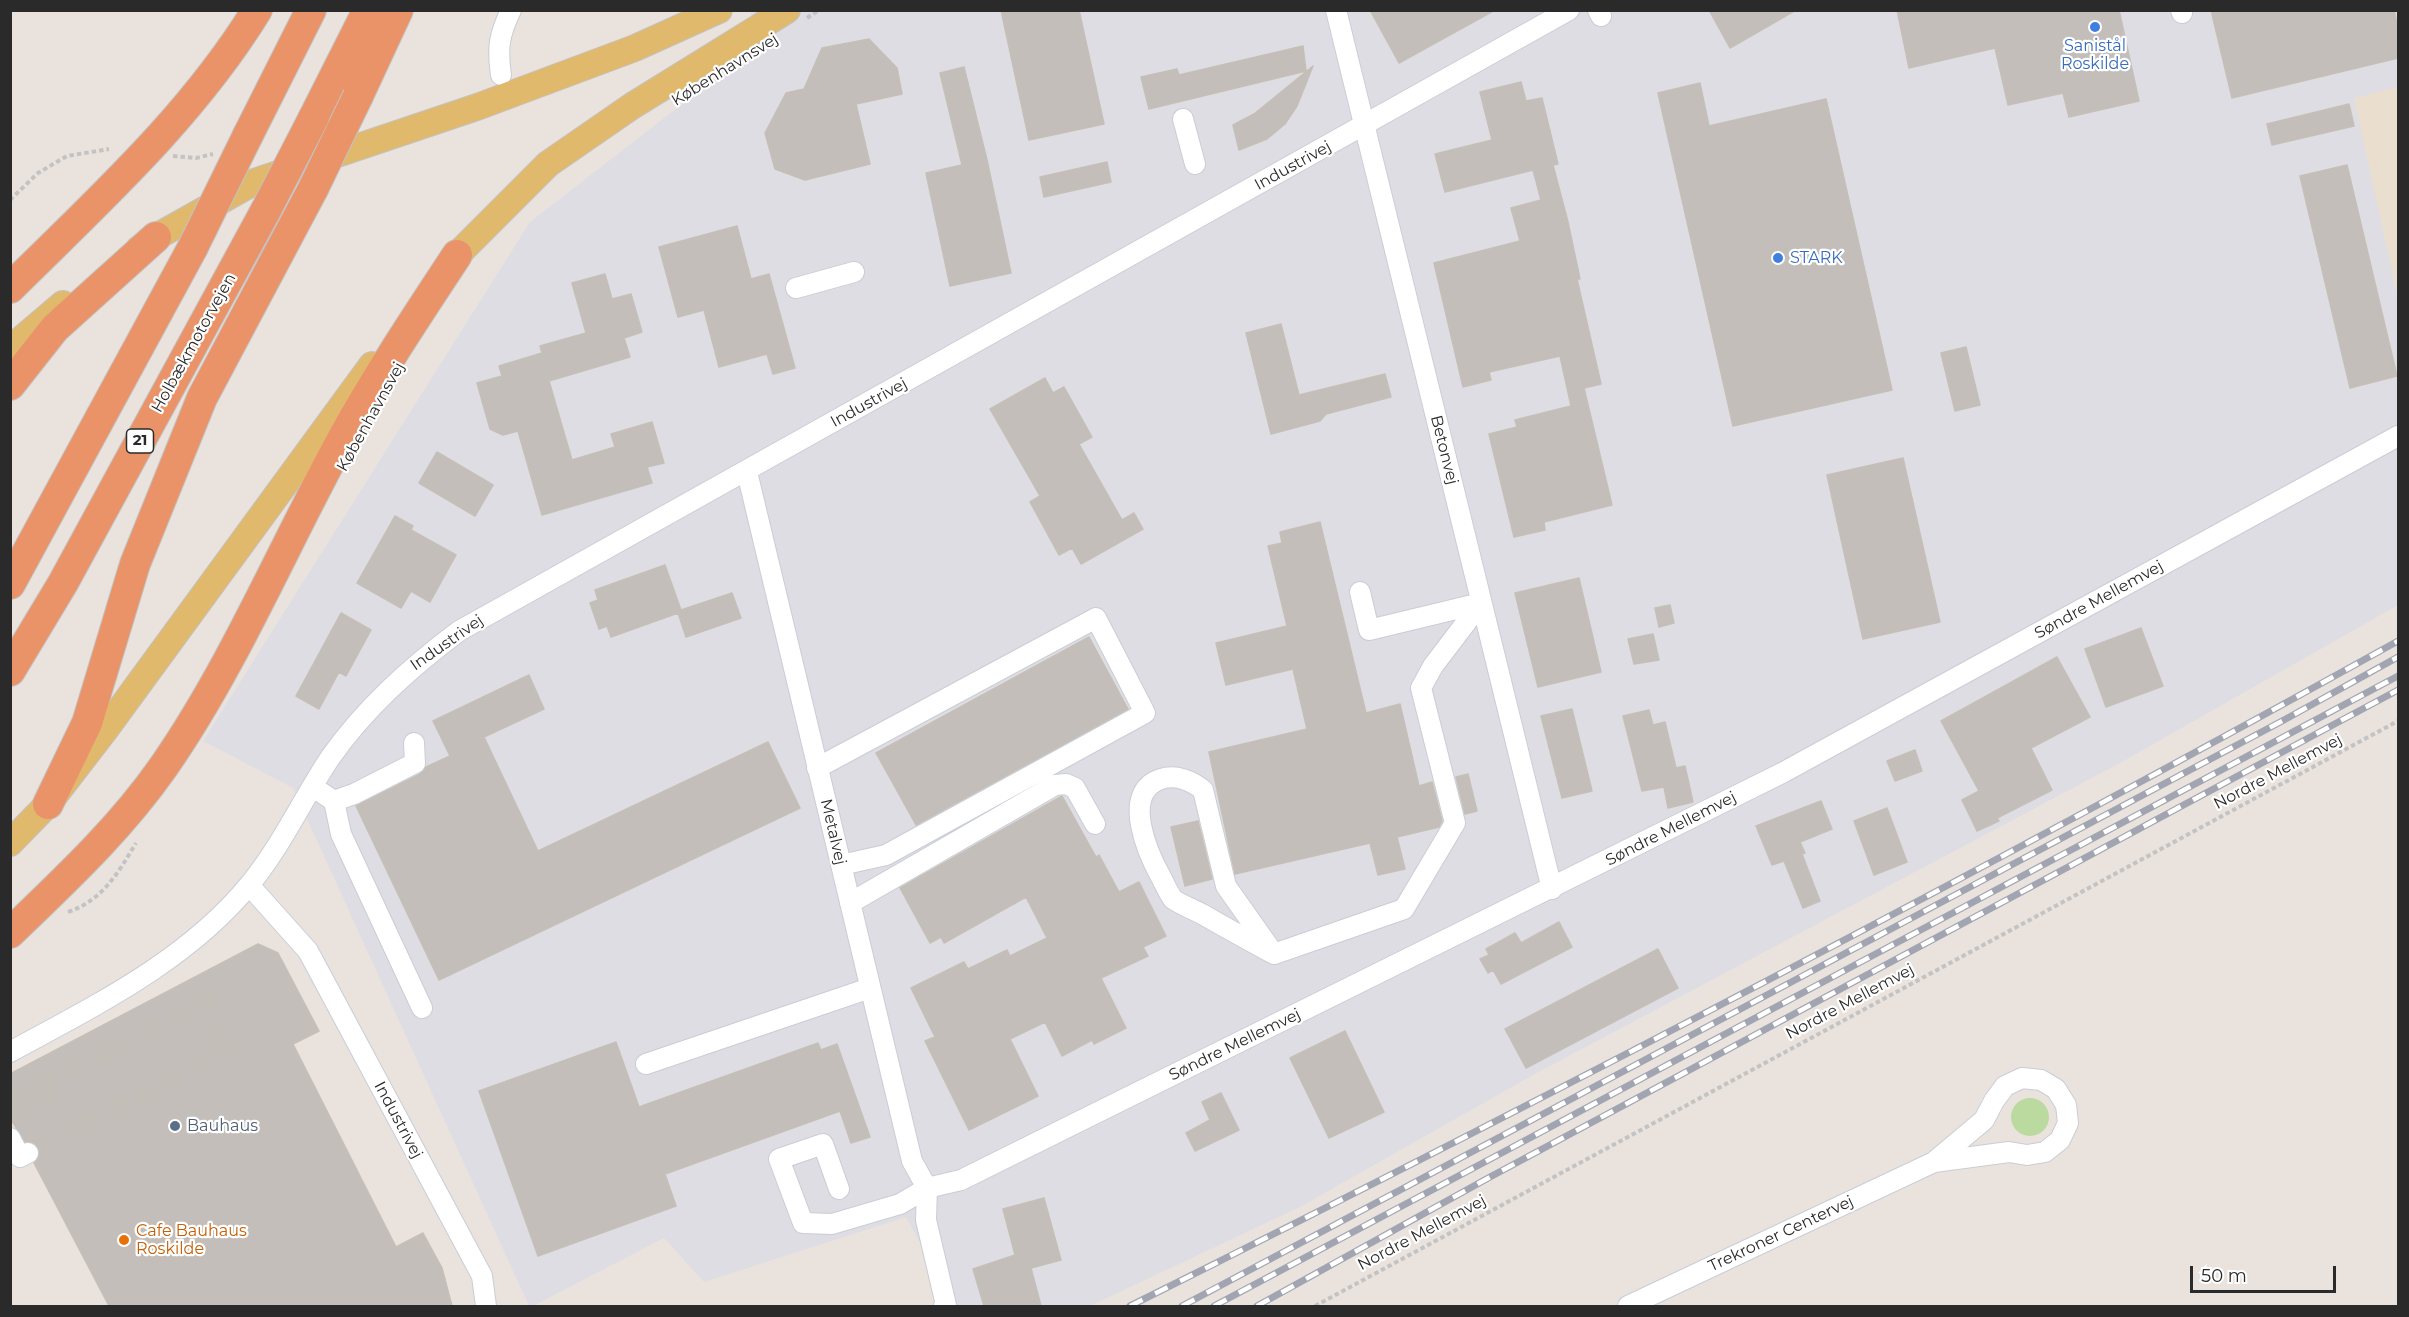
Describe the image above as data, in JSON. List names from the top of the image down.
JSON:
{
  "streets": {
    "highway": ["Holbækmotorvejen", "21"],
    "main road": ["Københavnsvej"],
    "street": [
      "Industrivej",
      "Betonvej",
      "Søndre Mellemvej",
      "Metalvej",
      "Trekroner Centervej"
    ],
    "path": ["Nordre Mellemvej"]
  },
  "crossings": [
    ["Industrivej", "Betonvej"],
    ["Industrivej", "Metalvej"],
    ["Betonvej", "Søndre Mellemvej"],
    ["Søndre Mellemvej", "Metalvej"]
  ],
  "places": [
    "Sanistål Roskilde",
    "STARK",
    "Bauhaus",
    "Cafe Bauhaus Roskilde"
  ],
  "scale_bar": "50 m"
}
